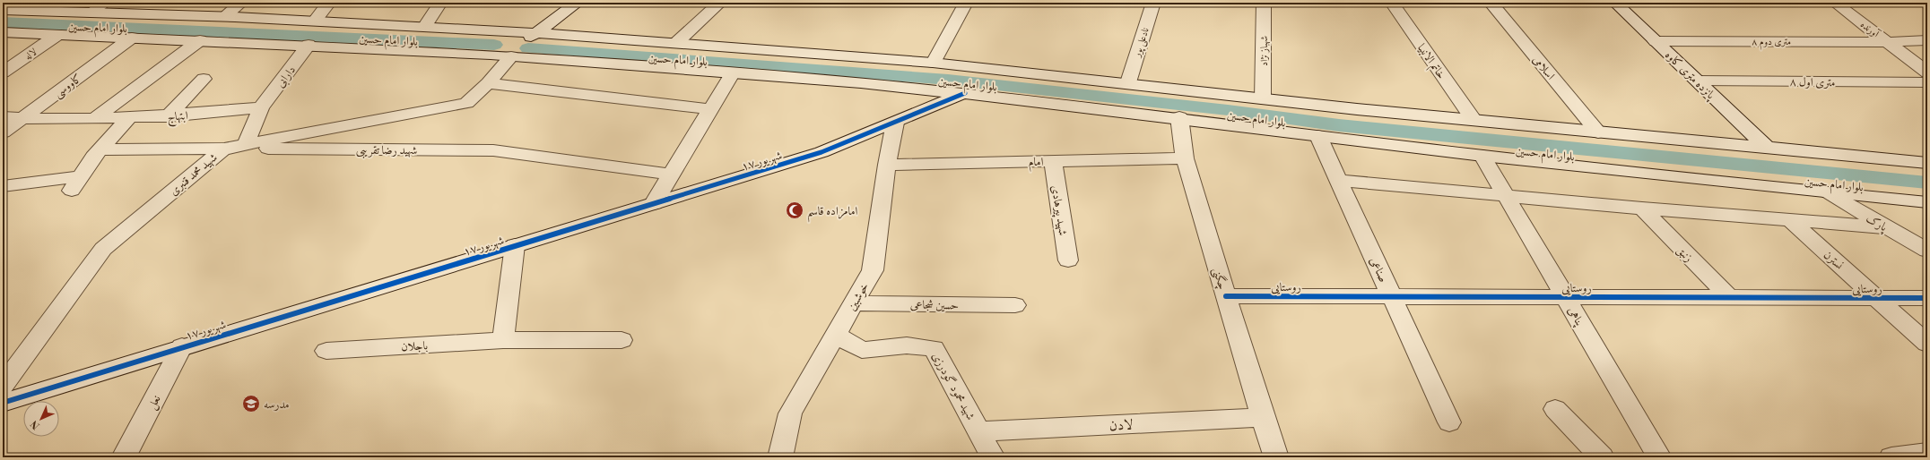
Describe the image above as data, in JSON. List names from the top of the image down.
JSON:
{
  "streets": {
    "street": [
      "بلوار امام حسین",
      "آورنده",
      "۸ متری دوم",
      "نادعلی پور",
      "شهباز نژاد",
      "لاله",
      "خاتم الانبیا",
      "اسلامی",
      "پانزده متری کاوه",
      "دارابی",
      "۸ متری اول",
      "کاووسی",
      "ابتهاج",
      "شهید رضا تقریبی",
      "۱۷ شهریور",
      "امام",
      "شهید محمد قنبری",
      "شهید پیرهادی",
      "پارک",
      "زنبق",
      "نسترن",
      "صناعی",
      "چگنی",
      "روستایی",
      "خوشبین",
      "حسین شجاعی",
      "پناهی",
      "باجلان",
      "شهید محمود گودرزی",
      "نعل",
      "لادن"
    ]
  },
  "crossings": [
    ["بلوار امام حسین", "نادعلی پور"],
    ["بلوار امام حسین", "شهباز نژاد"],
    ["بلوار امام حسین", "لاله"],
    ["بلوار امام حسین", "خاتم الانبیا"],
    ["بلوار امام حسین", "اسلامی"],
    ["بلوار امام حسین", "پانزده متری کاوه"],
    ["بلوار امام حسین", "دارابی"],
    ["بلوار امام حسین", "کاووسی"],
    ["بلوار امام حسین", "۱۷ شهریور"],
    ["بلوار امام حسین", "شهید محمد قنبری"],
    ["بلوار امام حسین", "پارک"],
    ["بلوار امام حسین", "صناعی"],
    ["بلوار امام حسین", "چگنی"],
    ["بلوار امام حسین", "پناهی"],
    ["آورنده", "۸ متری دوم"],
    ["۸ متری دوم", "پانزده متری کاوه"],
    ["پانزده متری کاوه", "۸ متری اول"],
    ["دارابی", "ابتهاج"],
    ["دارابی", "شهید محمد قنبری"],
    ["کاووسی", "ابتهاج"],
    ["شهید رضا تقریبی", "شهید محمد قنبری"],
    ["۱۷ شهریور", "خوشبین"],
    ["۱۷ شهریور", "نعل"],
    ["امام", "شهید پیرهادی"],
    ["امام", "چگنی"],
    ["امام", "خوشبین"],
    ["زنبق", "روستایی"],
    ["نسترن", "روستایی"],
    ["صناعی", "روستایی"],
    ["چگنی", "روستایی"],
    ["چگنی", "لادن"],
    ["روستایی", "پناهی"],
    ["خوشبین", "حسین شجاعی"],
    ["خوشبین", "شهید محمود گودرزی"],
    ["شهید محمود گودرزی", "لادن"]
  ],
  "places": {
    "mosque": ["امامزاده قاسم"],
    "school or university": ["مدرسه"]
  },
  "north": "bottom left"
}
